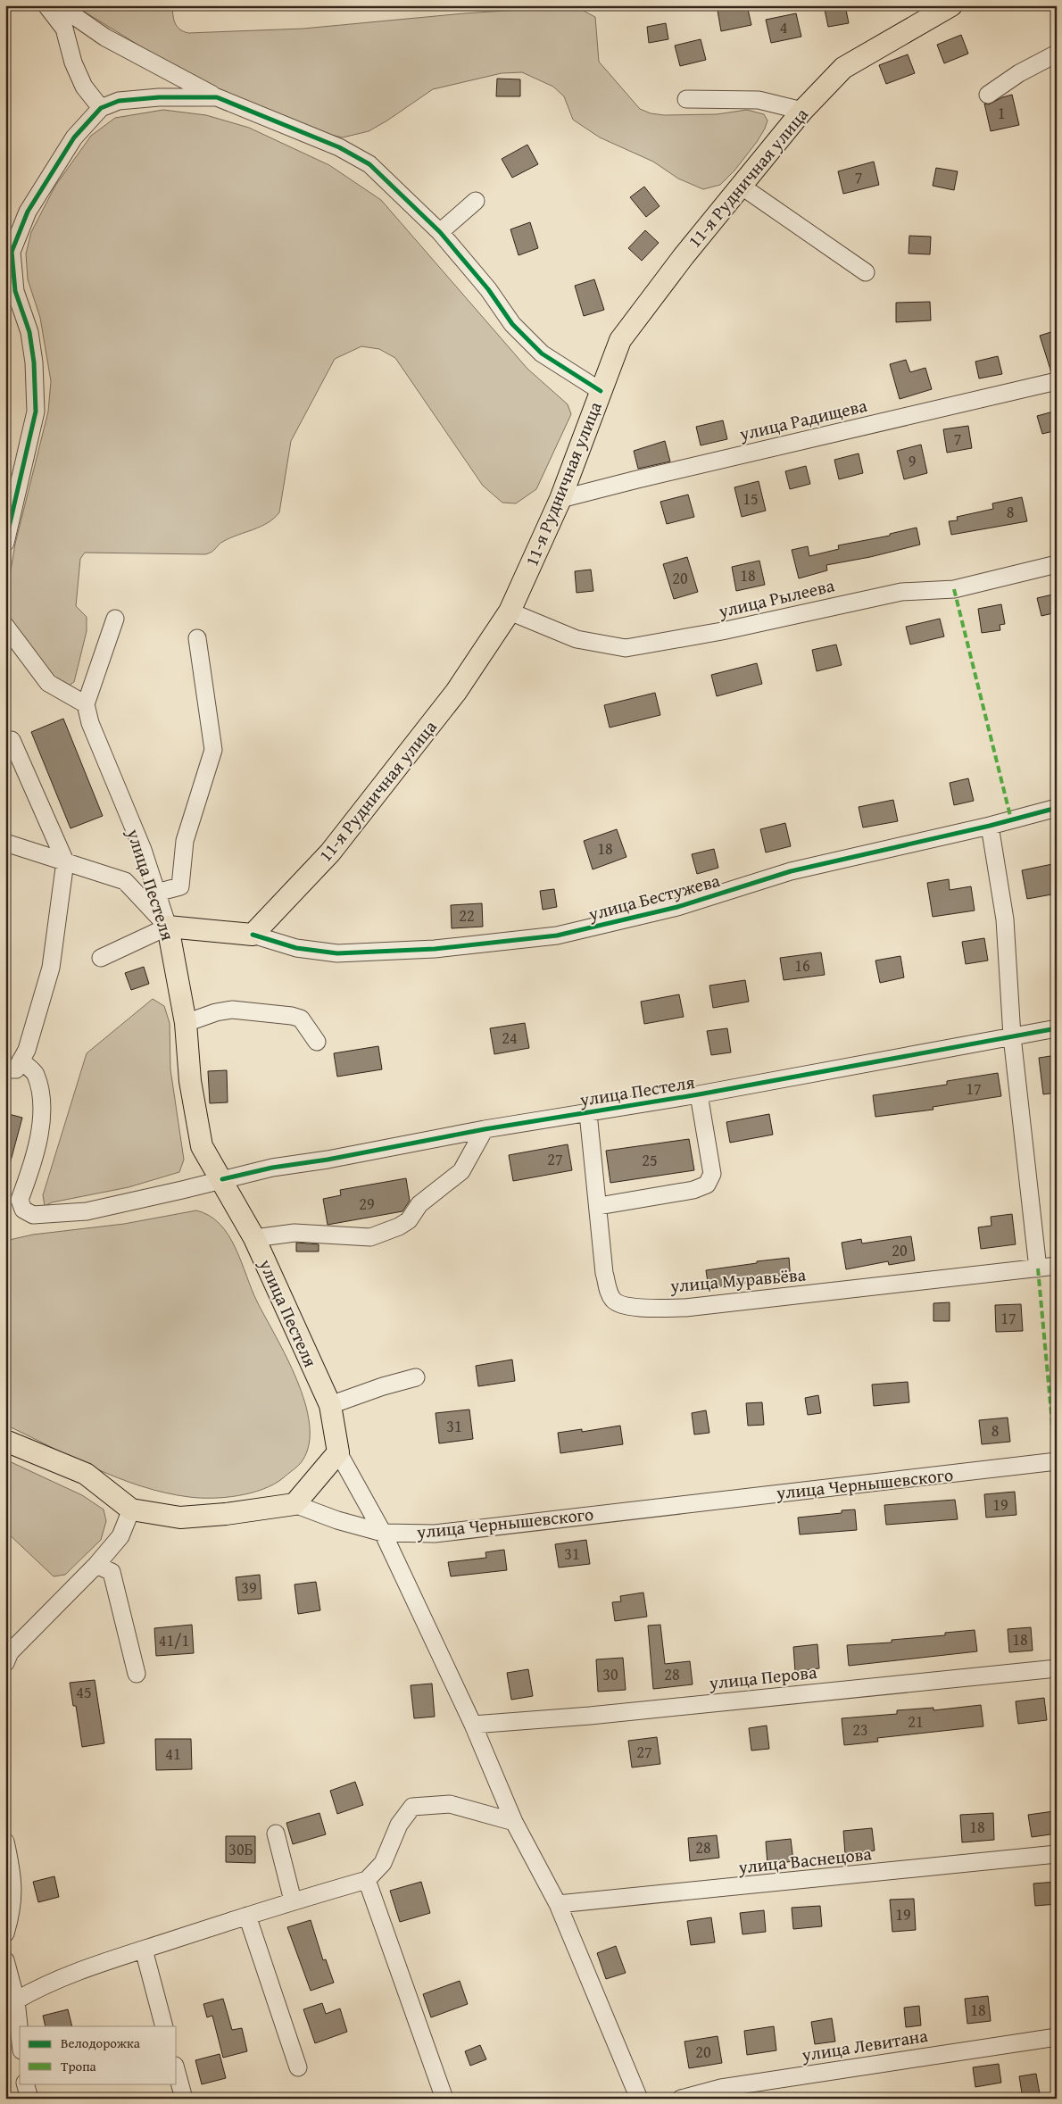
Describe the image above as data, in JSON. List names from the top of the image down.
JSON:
{
  "streets": {
    "main road": ["11-я Рудничная улица", "улица Пестеля"],
    "street": [
      "улица Радищева",
      "улица Рылеева",
      "улица Бестужева",
      "улица Муравьёва",
      "улица Чернышевского",
      "улица Перова",
      "улица Васнецова",
      "улица Левитана"
    ]
  },
  "crossings": [
    ["11-я Рудничная улица", "улица Радищева"],
    ["11-я Рудничная улица", "улица Рылеева"],
    ["11-я Рудничная улица", "улица Бестужева"],
    ["улица Пестеля", "улица Муравьёва"]
  ],
  "house_numbers": [
    "4",
    "1",
    "7",
    "7",
    "9",
    "15",
    "8",
    "18",
    "20",
    "18",
    "22",
    "16",
    "24",
    "17",
    "27",
    "25",
    "29",
    "20",
    "17",
    "31",
    "8",
    "19",
    "31",
    "39",
    "18",
    "41/1",
    "30",
    "28",
    "45",
    "21",
    "23",
    "27",
    "41",
    "18",
    "28",
    "30Б",
    "19",
    "18",
    "20"
  ],
  "legend": ["Велодорожка", "Тропа"]
}
